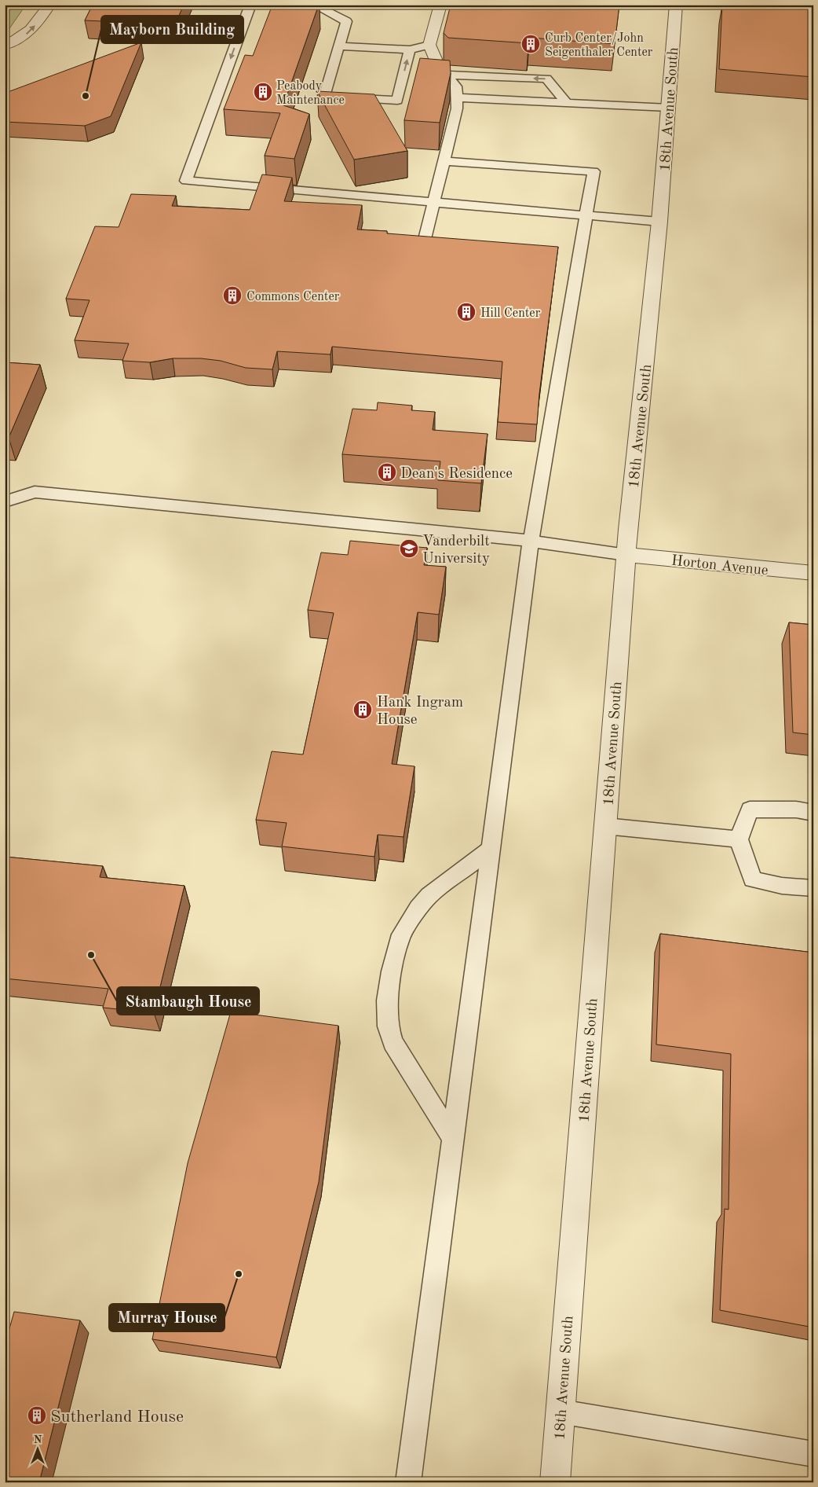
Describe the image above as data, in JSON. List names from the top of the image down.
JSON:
{
  "streets": {
    "street": ["18th Avenue South", "Horton Avenue"]
  },
  "crossings": [
    ["18th Avenue South", "Horton Avenue"]
  ],
  "places": {
    "building": [
      "Curb Center/John Seigenthaler Center",
      "Peabody Maintenance",
      "Commons Center",
      "Hill Center",
      "Dean's Residence",
      "Hank Ingram House",
      "Sutherland House"
    ],
    "other": ["Mayborn Building", "Stambaugh House", "Murray House"],
    "school or university": ["Vanderbilt University"]
  },
  "north": "top"
}
